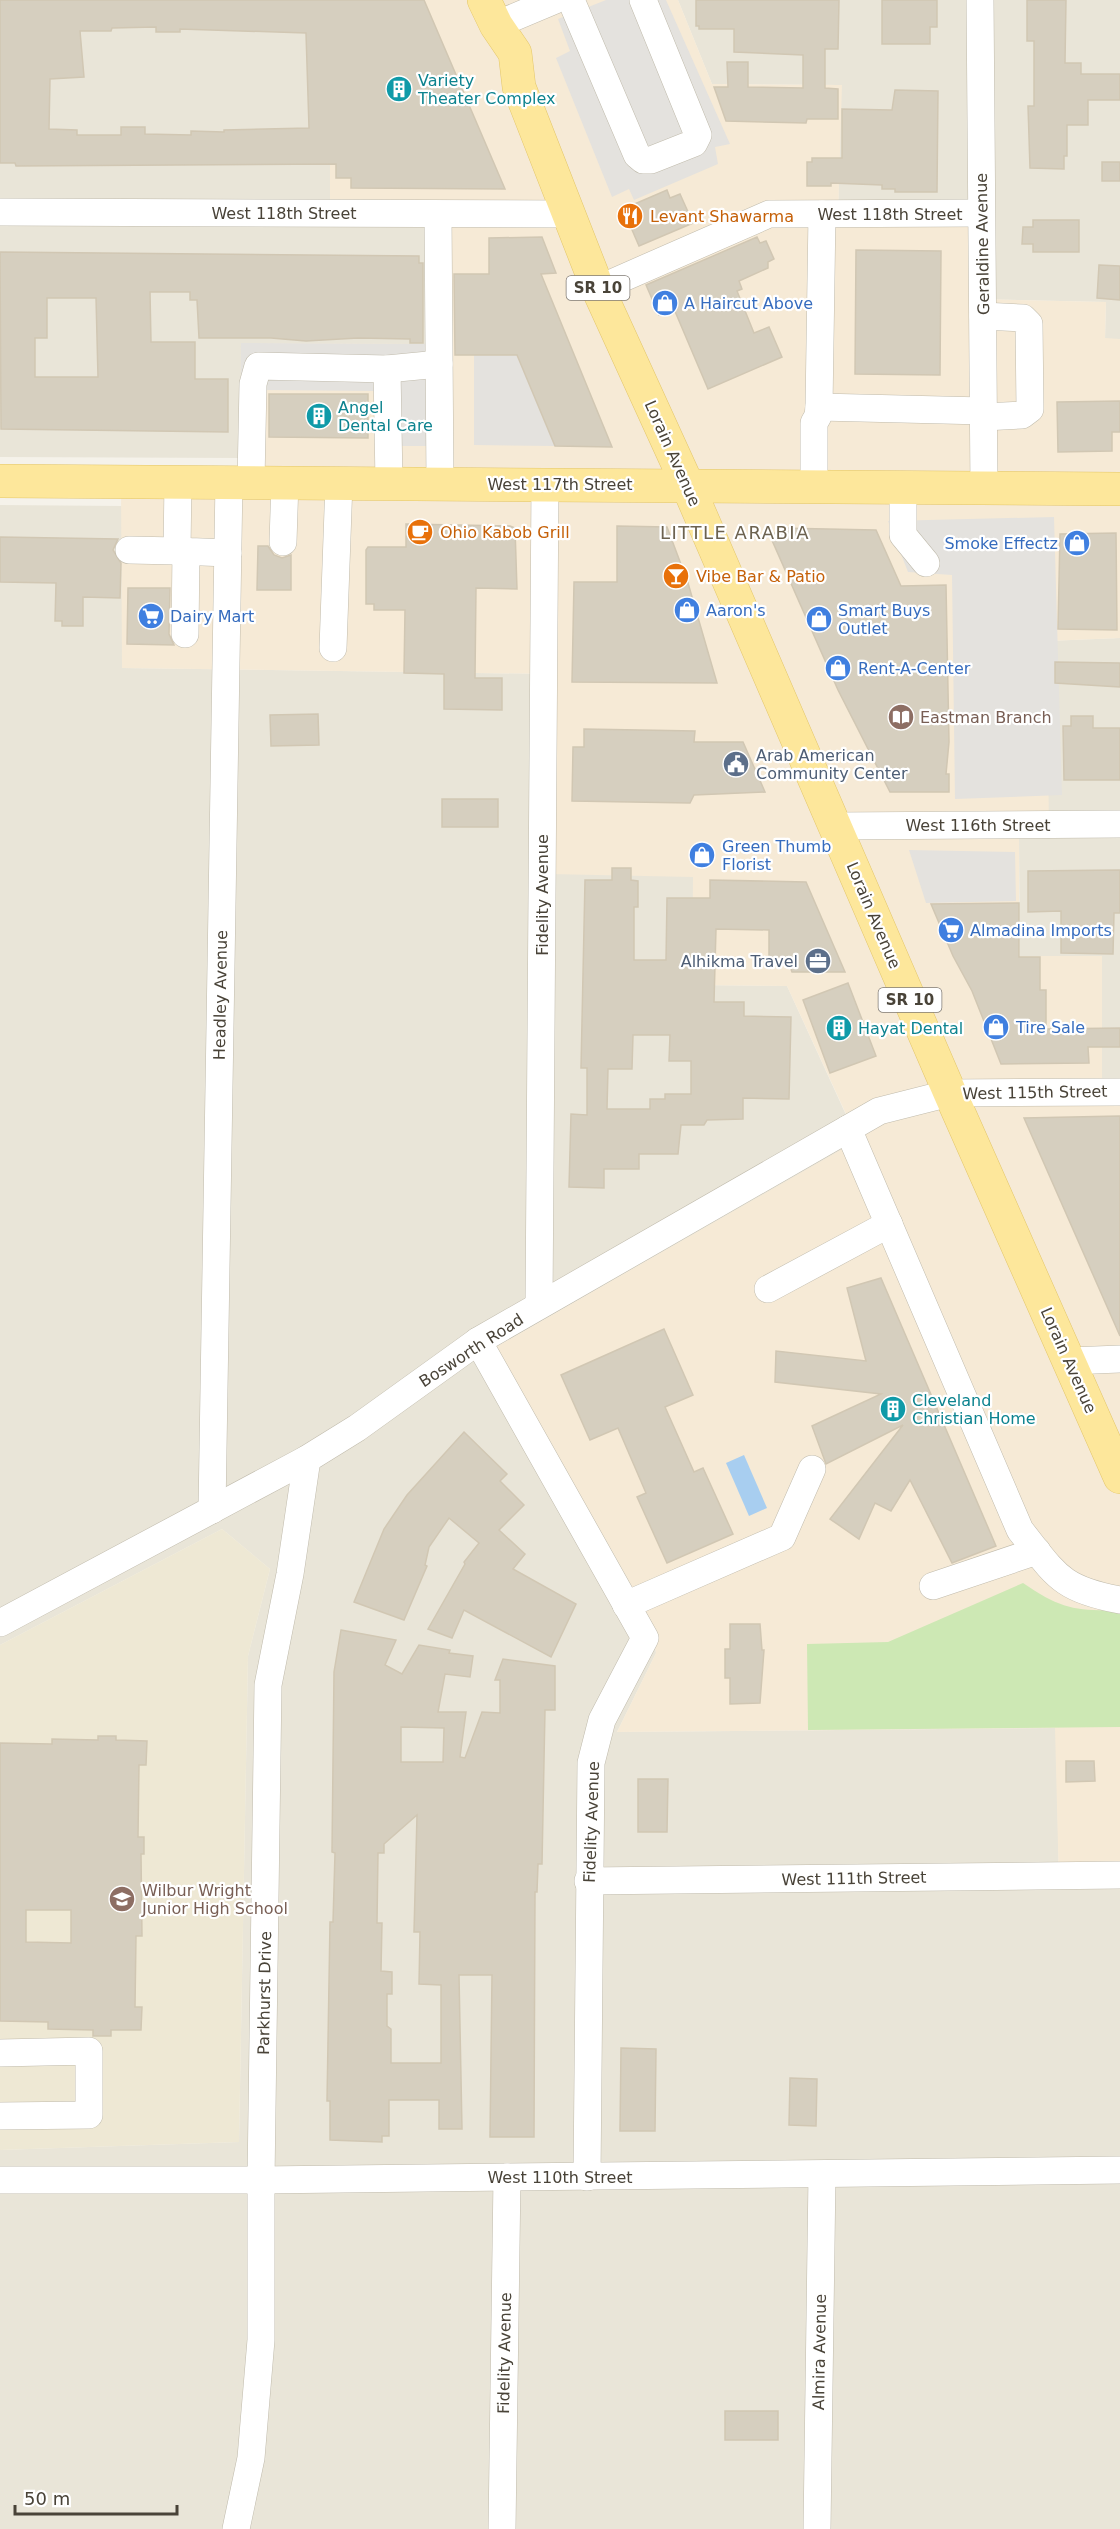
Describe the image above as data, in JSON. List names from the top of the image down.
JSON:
{
  "streets": {
    "main road": ["SR 10", "Lorain Avenue", "West 117th Street"],
    "street": [
      "West 118th Street",
      "Geraldine Avenue",
      "West 116th Street",
      "Fidelity Avenue",
      "Headley Avenue",
      "West 115th Street",
      "Bosworth Road",
      "West 111th Street",
      "Parkhurst Drive",
      "West 110th Street",
      "Almira Avenue"
    ]
  },
  "crossings": [
    ["West 118th Street", "Geraldine Avenue"],
    ["West 118th Street", "Lorain Avenue"],
    ["Geraldine Avenue", "West 117th Street"],
    ["Lorain Avenue", "West 117th Street"],
    ["Lorain Avenue", "West 116th Street"],
    ["Lorain Avenue", "West 115th Street"],
    ["Lorain Avenue", "Bosworth Road"],
    ["West 117th Street", "Fidelity Avenue"],
    ["West 117th Street", "Headley Avenue"],
    ["Fidelity Avenue", "Bosworth Road"],
    ["Fidelity Avenue", "West 111th Street"],
    ["Fidelity Avenue", "West 110th Street"],
    ["Headley Avenue", "Bosworth Road"],
    ["West 115th Street", "Bosworth Road"],
    ["Bosworth Road", "Parkhurst Drive"],
    ["Parkhurst Drive", "West 110th Street"],
    ["West 110th Street", "Almira Avenue"]
  ],
  "districts": ["LITTLE ARABIA"],
  "places": {
    "building": [
      "Variety Theater Complex",
      "Angel Dental Care",
      "Hayat Dental",
      "Cleveland Christian Home"
    ],
    "restaurant": ["Levant Shawarma"],
    "shop": [
      "A Haircut Above",
      "Smoke Effectz",
      "Aaron's",
      "Smart Buys Outlet",
      "Rent-A-Center",
      "Green Thumb Florist",
      "Tire Sale"
    ],
    "cafe": ["Ohio Kabob Grill"],
    "bar": ["Vibe Bar & Patio"],
    "supermarket": ["Dairy Mart", "Almadina Imports"],
    "library": ["Eastman Branch"],
    "public building": ["Arab American Community Center"],
    "office": ["Alhikma Travel"],
    "school or university": ["Wilbur Wright Junior High School"]
  },
  "scale_bar": "50 m"
}
